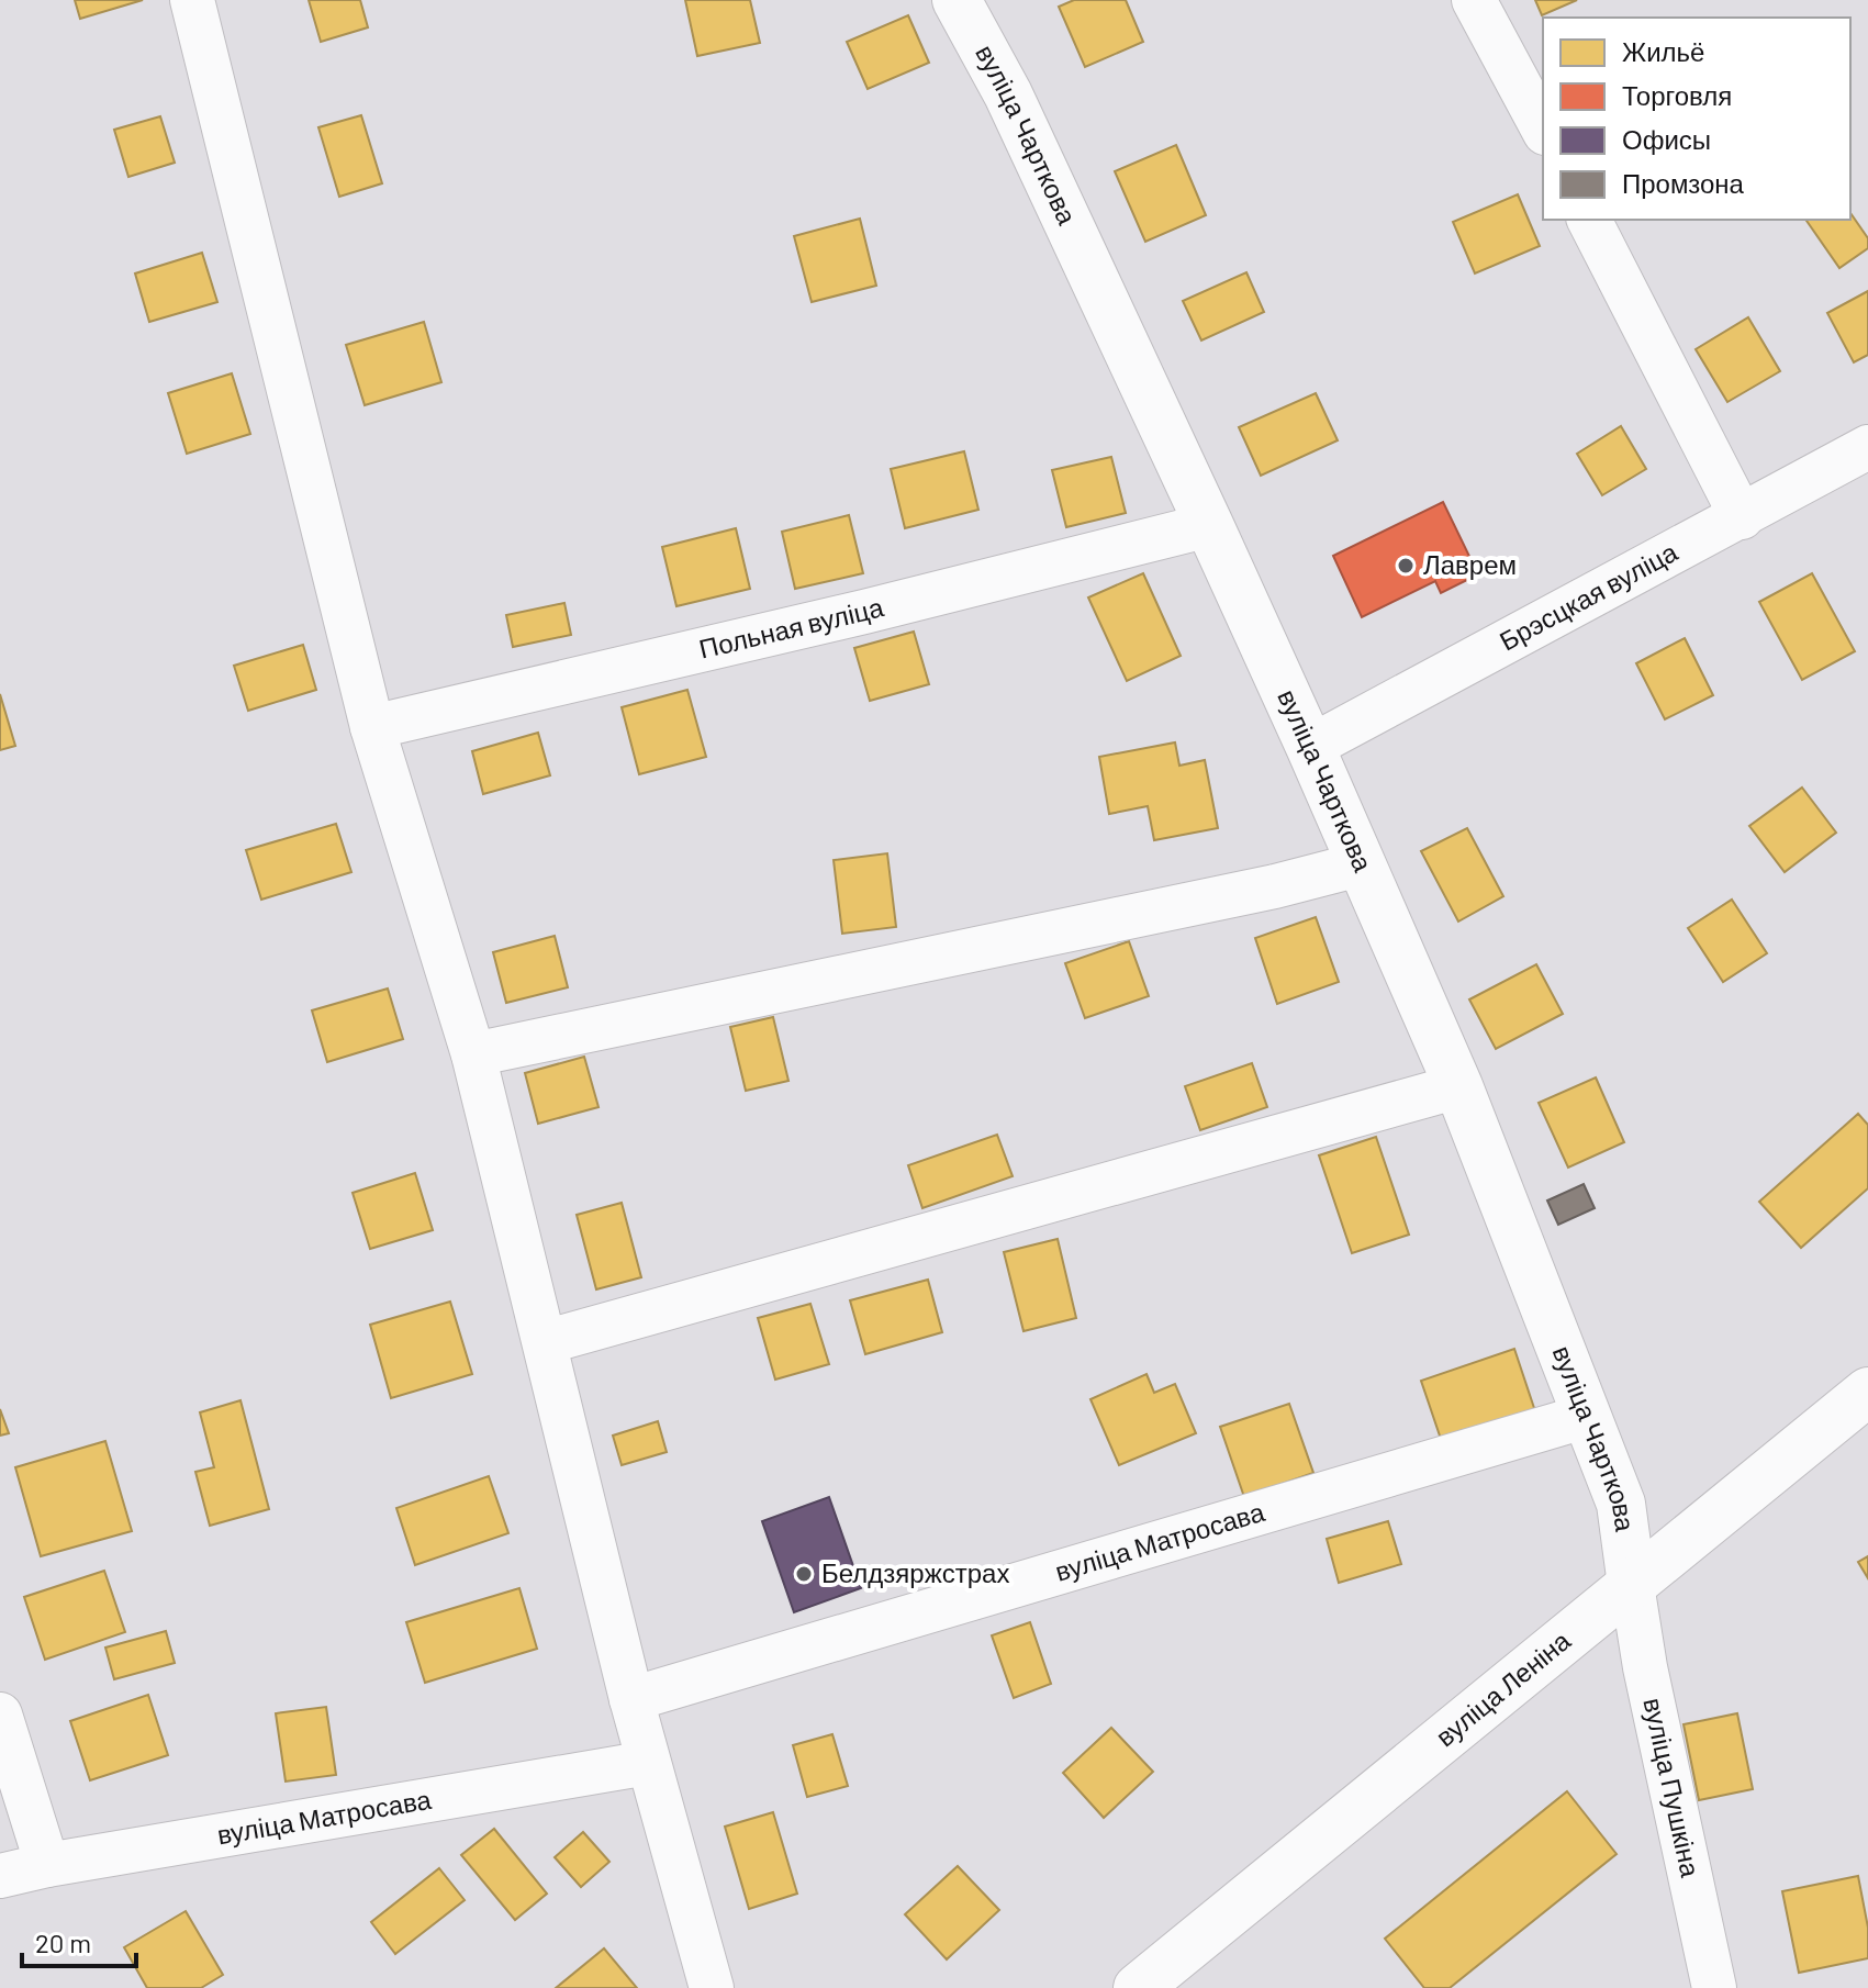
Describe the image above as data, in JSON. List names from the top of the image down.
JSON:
{
  "streets": {
    "main road": ["вуліца Чарткова", "вуліца Леніна"],
    "street": [
      "Брэсцкая вуліца",
      "Польная вуліца",
      "вуліца Матросава",
      "вуліца Пушкіна"
    ]
  },
  "crossings": [
    ["вуліца Чарткова", "Брэсцкая вуліца"],
    ["вуліца Чарткова", "Польная вуліца"],
    ["вуліца Чарткова", "вуліца Матросава"],
    ["вуліца Чарткова", "вуліца Леніна"],
    ["вуліца Чарткова", "вуліца Пушкіна"],
    ["вуліца Леніна", "вуліца Пушкіна"]
  ],
  "places": ["Лаврем", "Белдзяржстрах"],
  "legend": [
    "Жильё",
    "Торговля",
    "Офисы",
    "Промзона"
  ],
  "scale_bar": "20 m"
}
